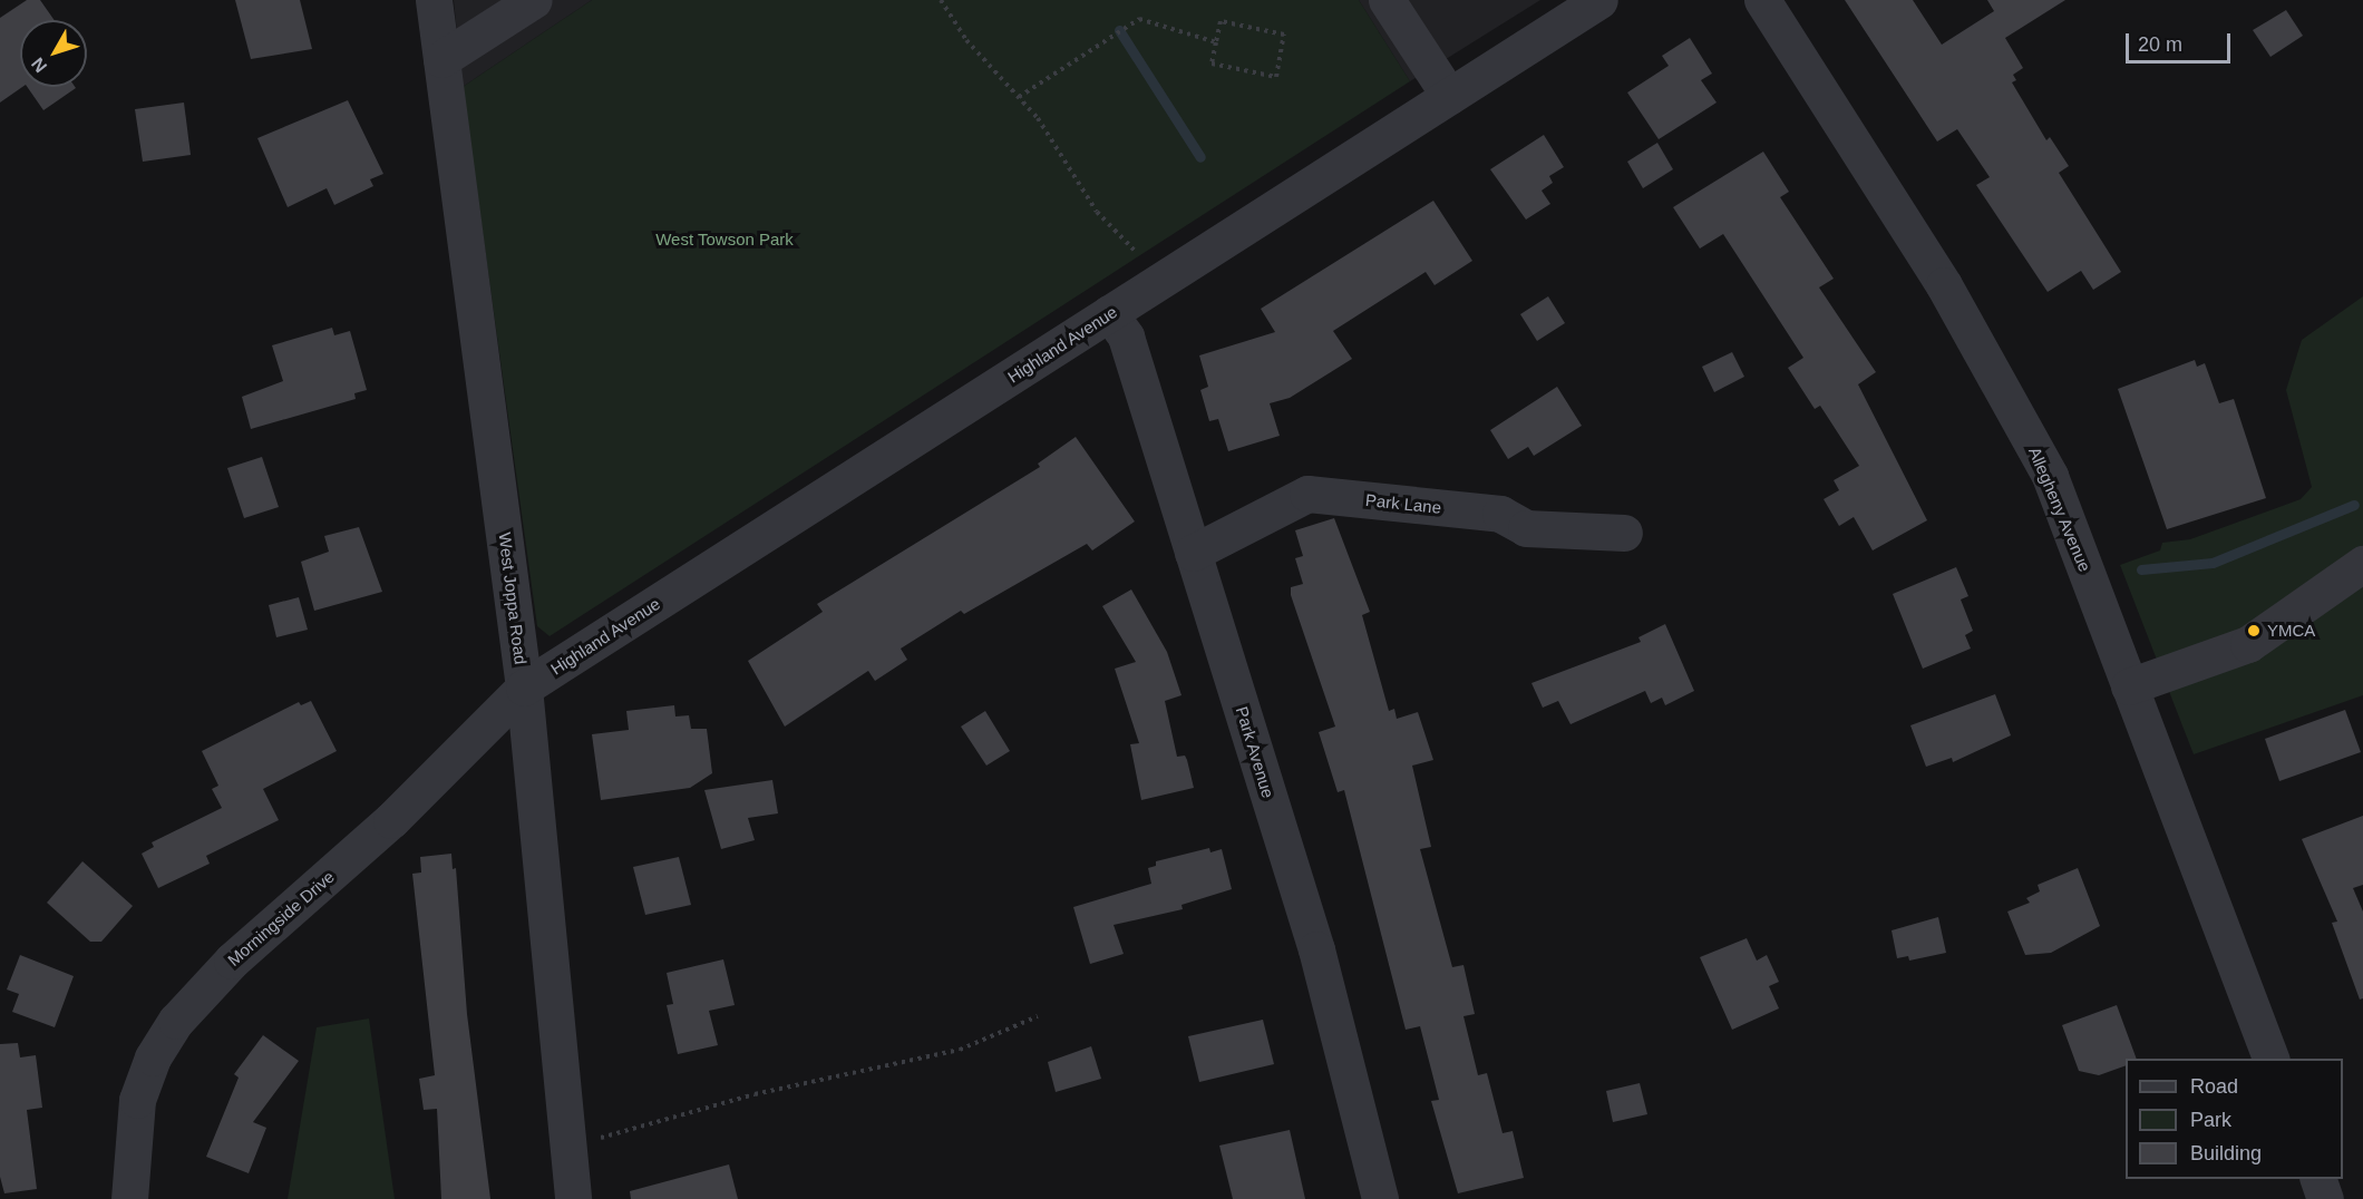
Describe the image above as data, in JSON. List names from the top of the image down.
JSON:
{
  "streets": {
    "street": [
      "Highland Avenue",
      "Park Lane",
      "Allegheny Avenue",
      "West Joppa Road",
      "Park Avenue",
      "Morningside Drive"
    ]
  },
  "crossings": [
    ["Highland Avenue", "West Joppa Road"],
    ["Highland Avenue", "Park Avenue"],
    ["Highland Avenue", "Morningside Drive"],
    ["Park Lane", "Park Avenue"],
    ["West Joppa Road", "Morningside Drive"]
  ],
  "parks": ["West Towson Park"],
  "places": ["YMCA"],
  "legend": ["Road", "Park", "Building"],
  "scale_bar": "20 m",
  "north": "bottom left"
}
